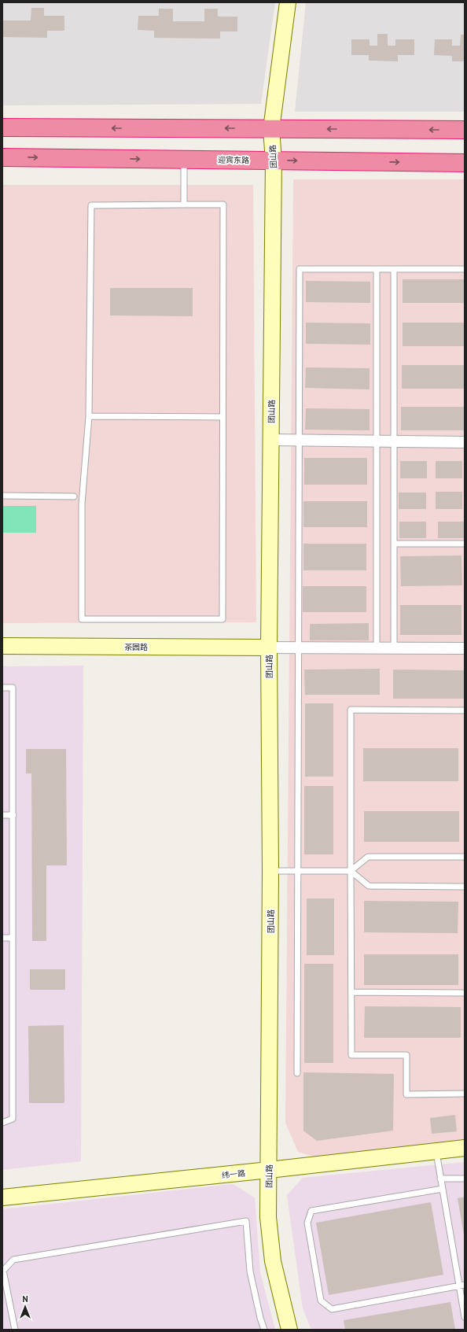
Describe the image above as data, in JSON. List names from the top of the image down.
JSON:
{
  "streets": {
    "highway": ["迎宾东路"],
    "street": ["团山路", "茶园路", "纬一路"]
  },
  "crossings": [
    ["团山路", "迎宾东路"],
    ["团山路", "茶园路"],
    ["团山路", "纬一路"]
  ],
  "north": "top"
}
